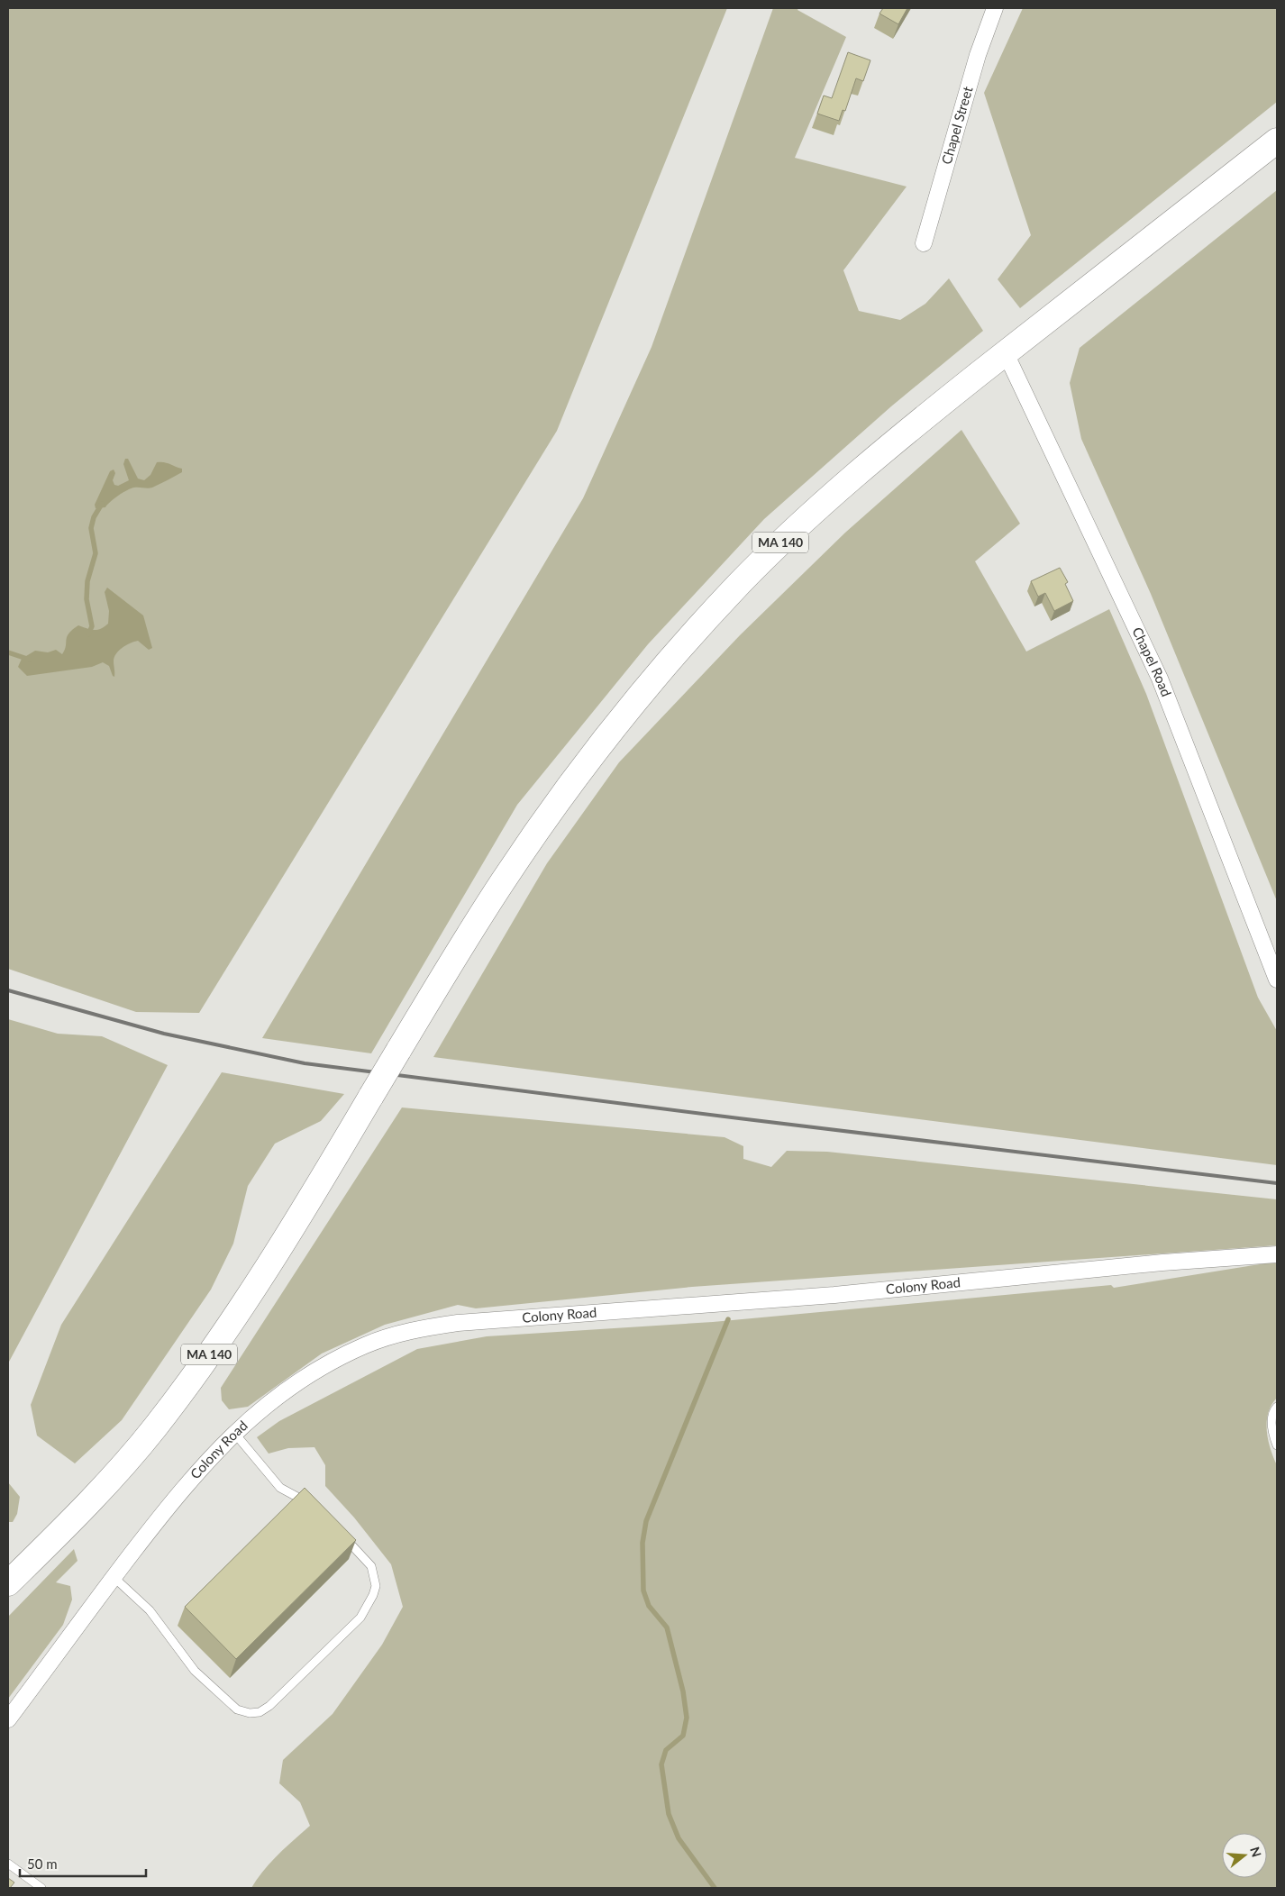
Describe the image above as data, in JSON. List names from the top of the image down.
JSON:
{
  "streets": {
    "highway": ["MA 140"],
    "street": ["Chapel Street", "Chapel Road", "Colony Road"]
  },
  "crossings": [
    ["MA 140", "Chapel Road"]
  ],
  "scale_bar": "50 m",
  "north": "right"
}
